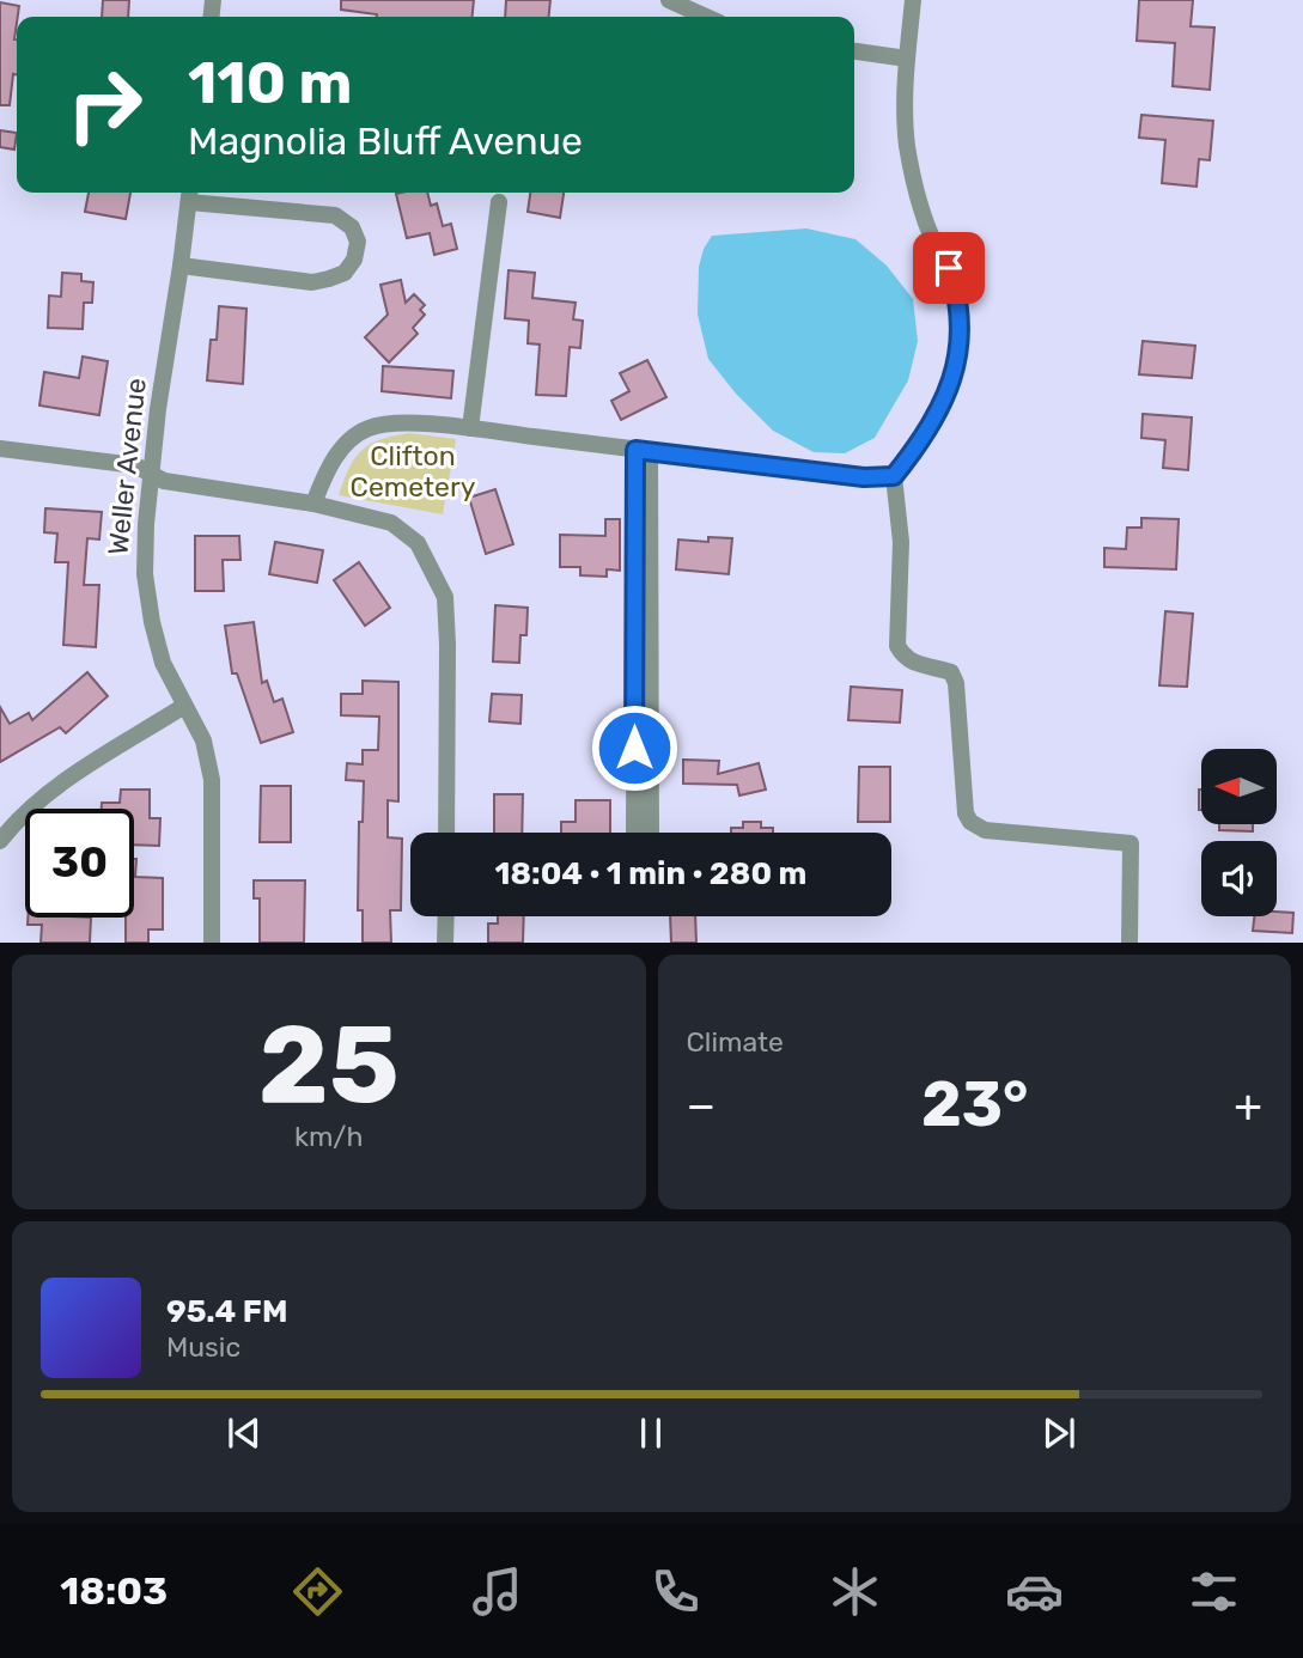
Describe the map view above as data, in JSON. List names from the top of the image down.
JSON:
{
  "streets": {
    "street": ["Weller Avenue"]
  },
  "parks": ["Clifton Cemetery"],
  "north": "left",
  "page": {
    "turn": ["110 m", "Magnolia Bluff Avenue"],
    "limit": "30",
    "trip": "18:04 · 1 min · 280 m",
    "tile": [
      ["25", "km/h"],
      "Climate"
    ],
    "heat": ["−", "23°", "+"],
    "song": ["95.4 FM", "Music"],
    "tabs": "18:03"
  }
}
